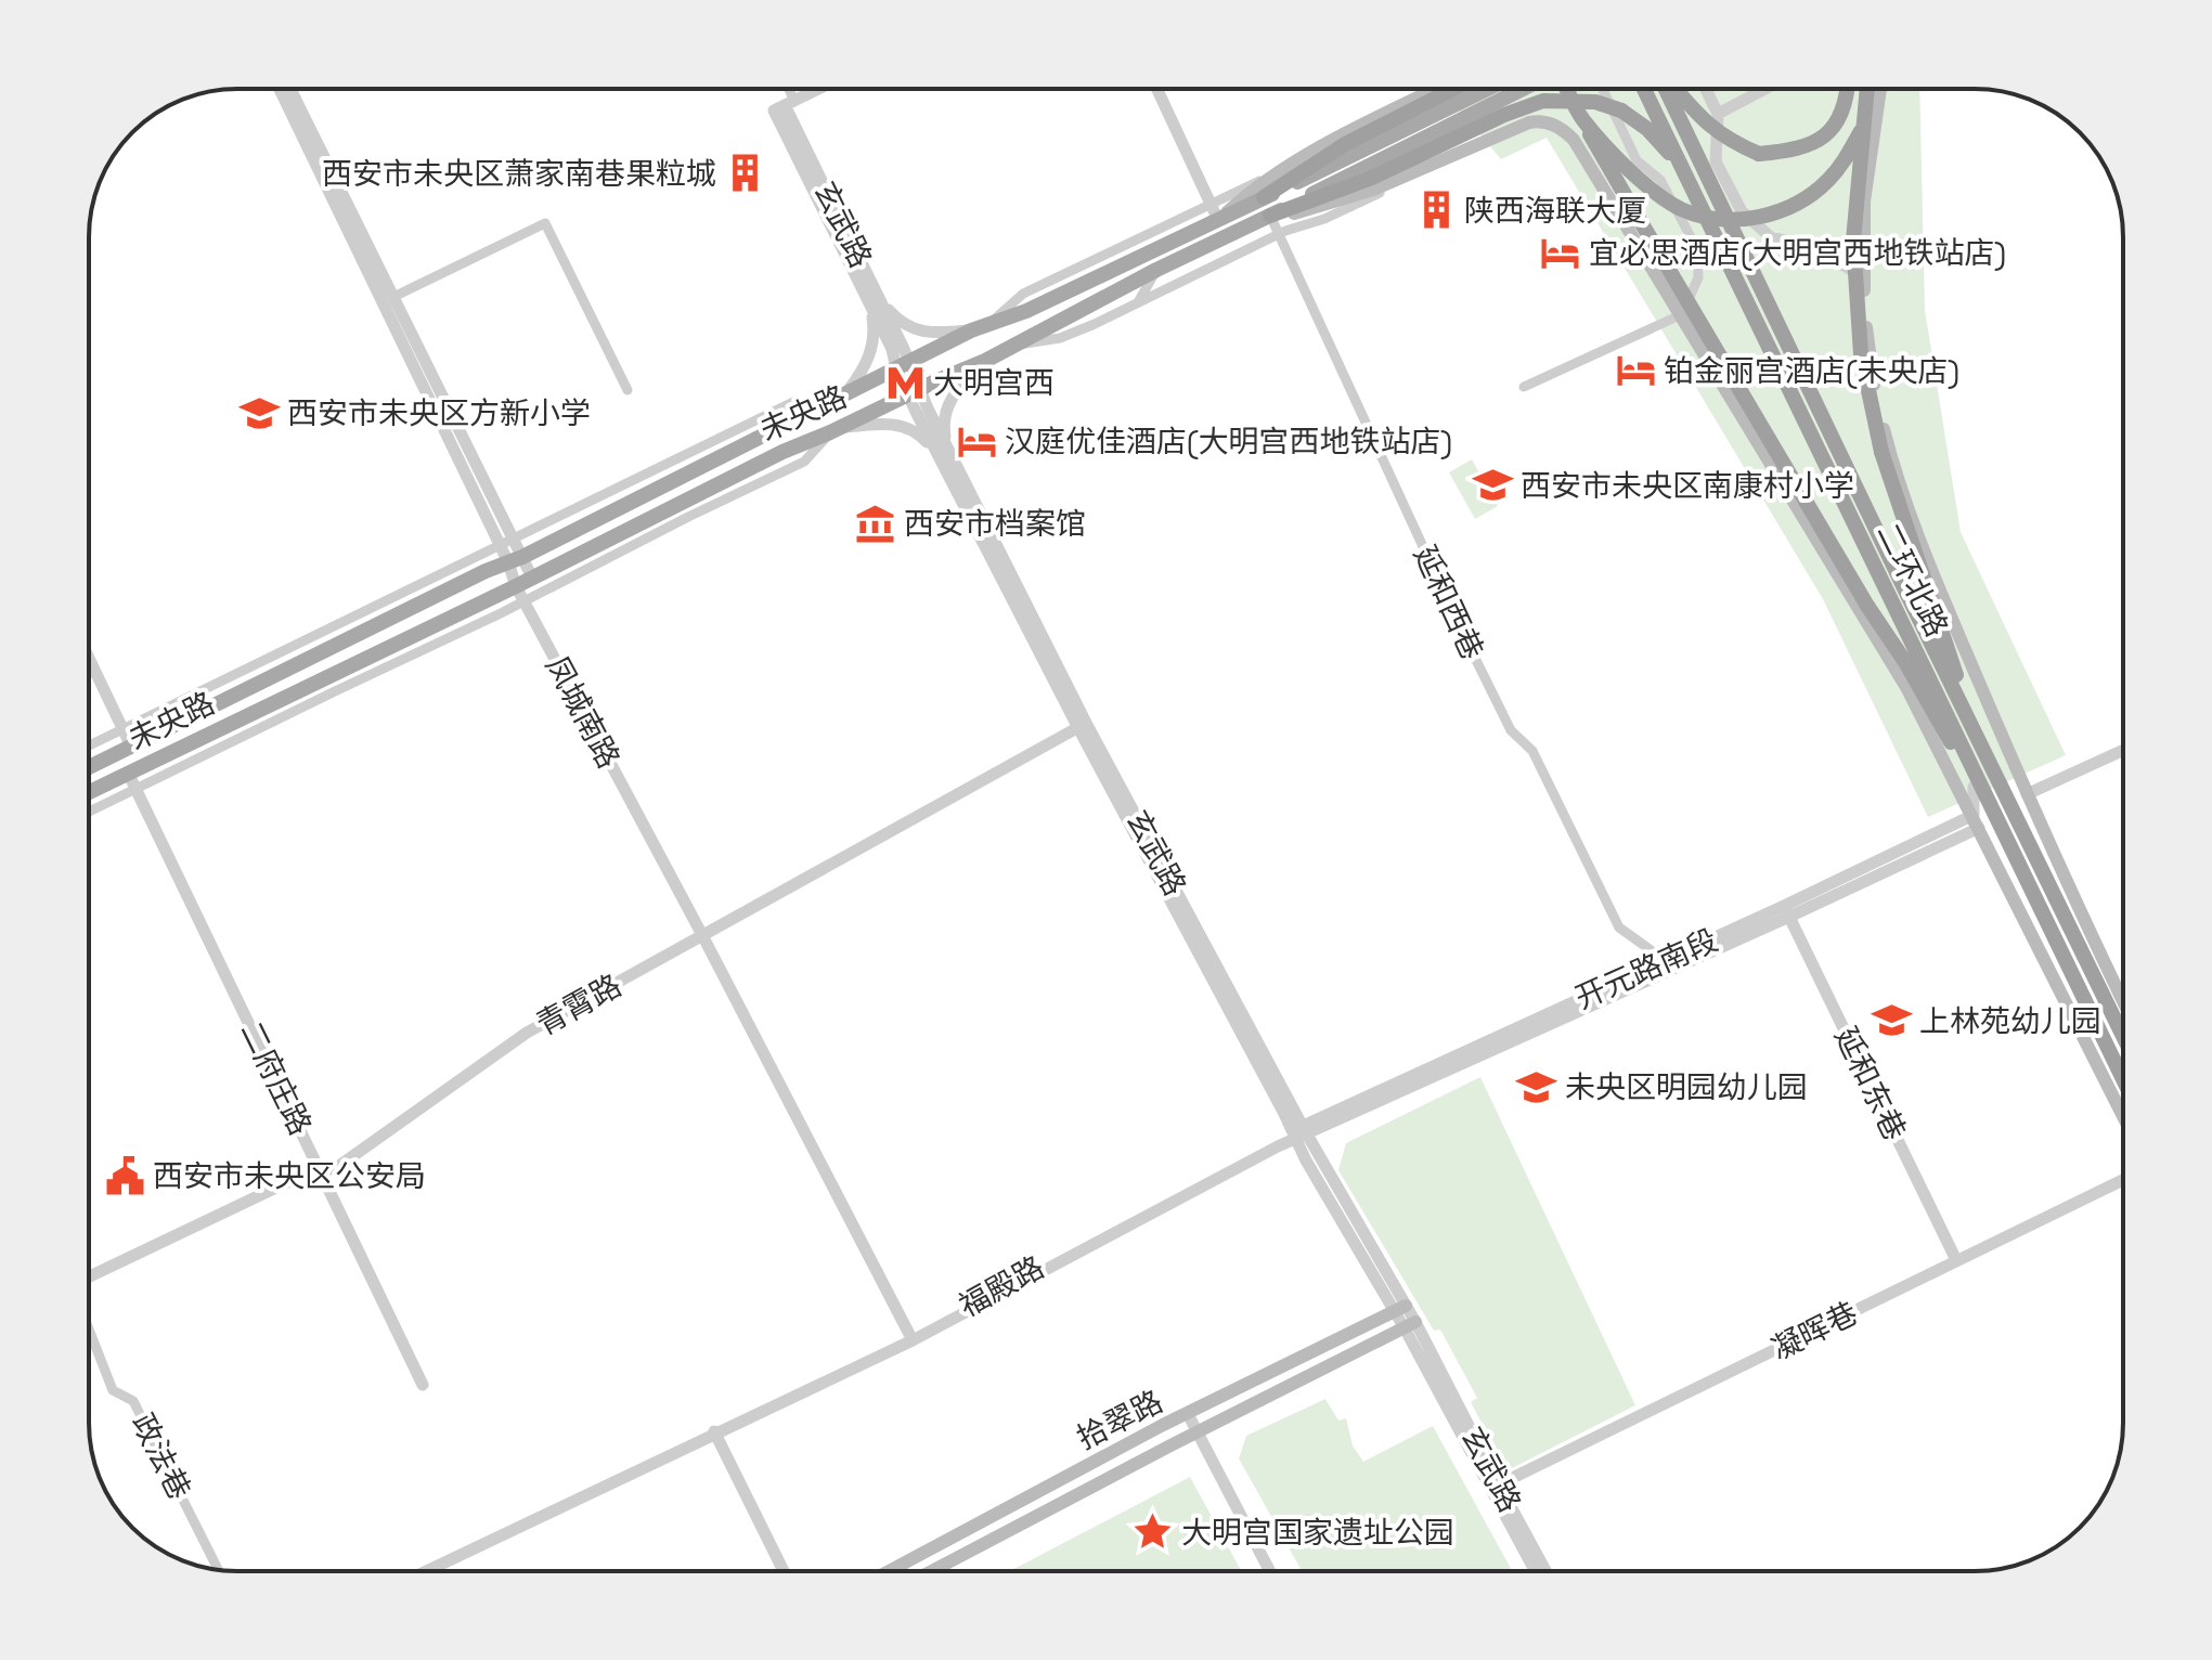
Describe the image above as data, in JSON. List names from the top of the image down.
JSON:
{
  "streets": {
    "highway": ["二环北路"],
    "main road": ["未央路", "拾翠路"],
    "street": [
      "玄武路",
      "延和西巷",
      "凤城南路",
      "开元路南段",
      "青霄路",
      "二府庄路",
      "延和东巷",
      "福殿路",
      "凝晖巷",
      "政法巷"
    ]
  },
  "crossings": [
    ["玄武路", "未央路"],
    ["玄武路", "开元路南段"],
    ["玄武路", "青霄路"],
    ["玄武路", "福殿路"],
    ["玄武路", "凝晖巷"],
    ["玄武路", "拾翠路"],
    ["未央路", "延和西巷"],
    ["未央路", "凤城南路"],
    ["未央路", "二府庄路"],
    ["延和西巷", "开元路南段"],
    ["凤城南路", "青霄路"],
    ["凤城南路", "福殿路"],
    ["开元路南段", "延和东巷"],
    ["开元路南段", "福殿路"],
    ["青霄路", "二府庄路"],
    ["延和东巷", "凝晖巷"]
  ],
  "places": {
    "building": ["西安市未央区萧家南巷果粒城", "陕西海联大厦"],
    "hotel": ["宜必思酒店(大明宫西地铁站店)", "铂金丽宫酒店(未央店)", "汉庭优佳酒店(大明宫西地铁站店)"],
    "metro station": ["大明宫西"],
    "school or university": [
      "西安市未央区方新小学",
      "西安市未央区南康村小学",
      "上林苑幼儿园",
      "未央区明园幼儿园"
    ],
    "museum": ["西安市档案馆"],
    "public building": ["西安市未央区公安局"],
    "place": ["大明宫国家遗址公园"]
  }
}
